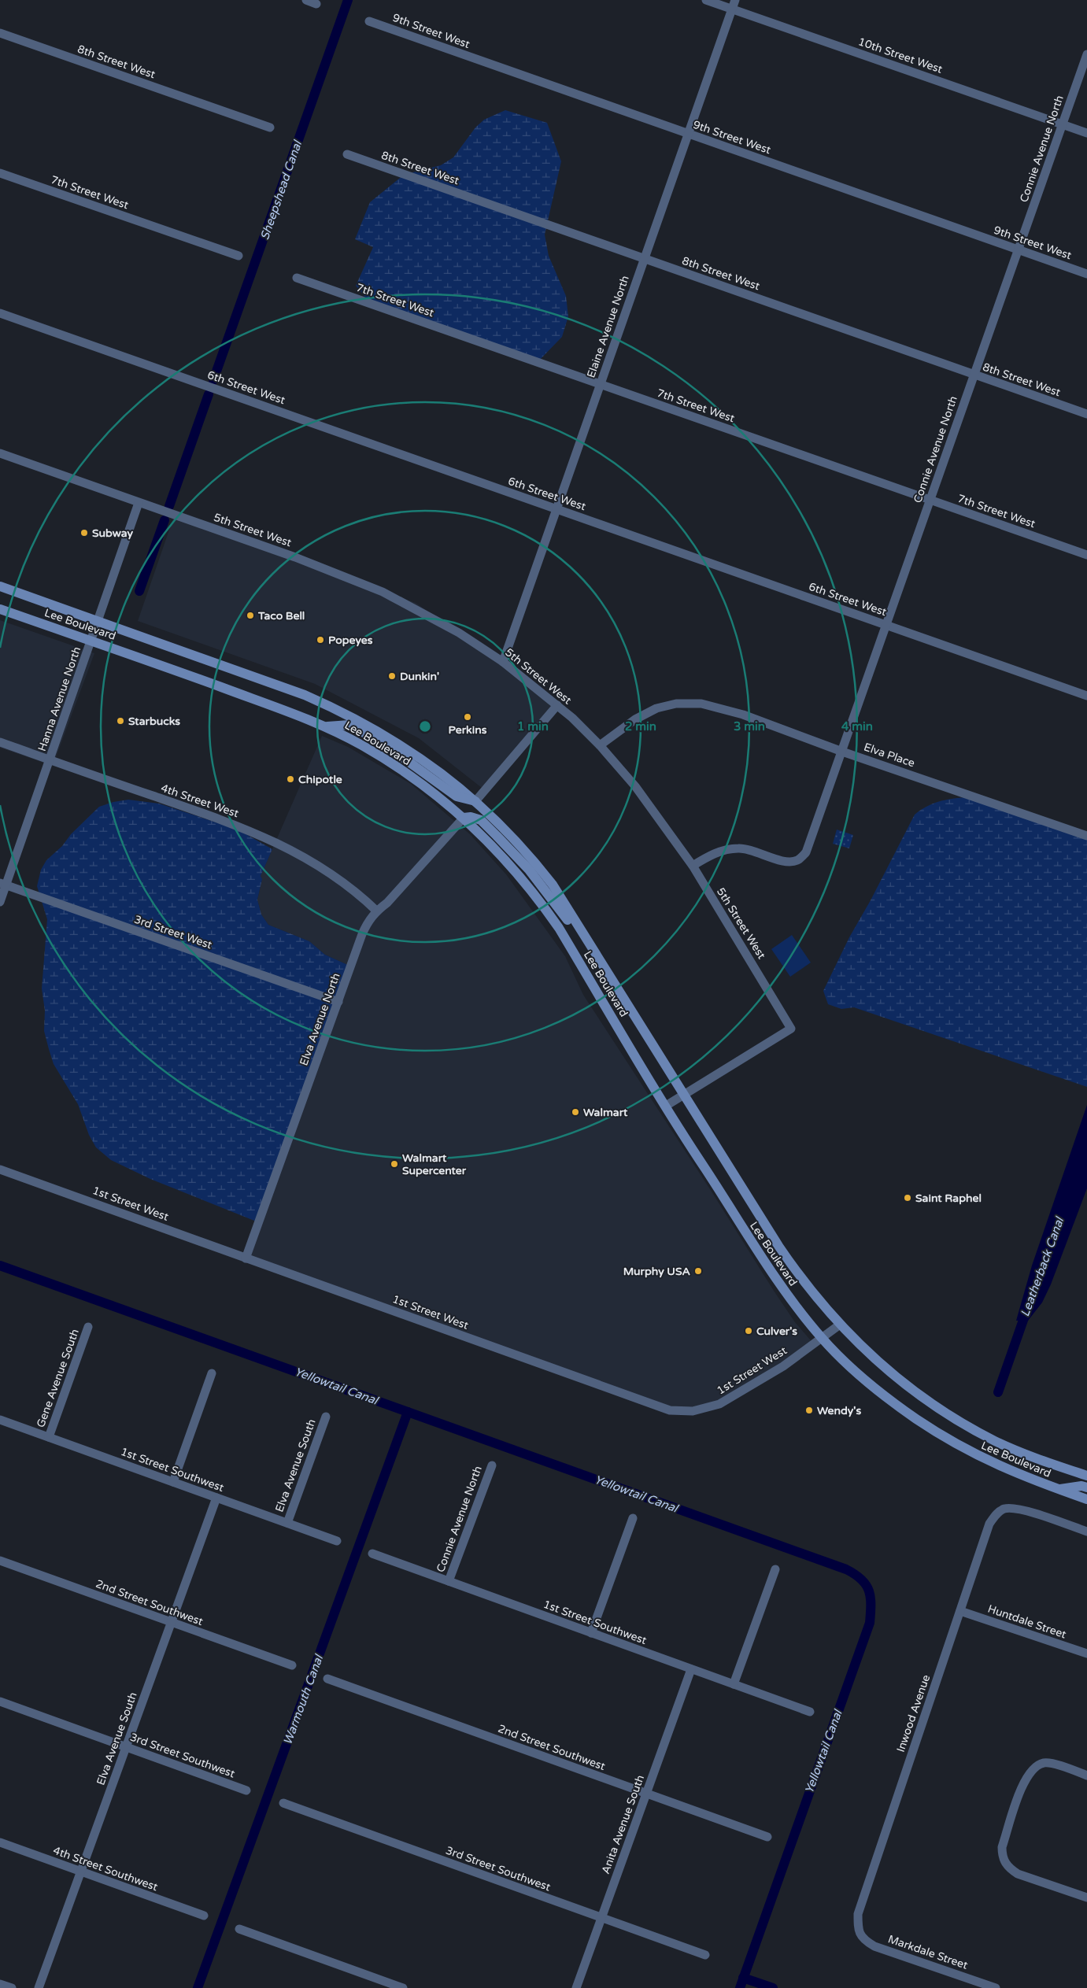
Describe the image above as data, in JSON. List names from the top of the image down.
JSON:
{
  "streets": {
    "main road": ["Lee Boulevard"],
    "street": [
      "9th Street West",
      "10th Street West",
      "8th Street West",
      "Connie Avenue North",
      "7th Street West",
      "Elaine Avenue North",
      "6th Street West",
      "5th Street West",
      "Hanna Avenue North",
      "Elva Place",
      "4th Street West",
      "3rd Street West",
      "Elva Avenue North",
      "1st Street West",
      "Gene Avenue South",
      "Elva Avenue South",
      "1st Street Southwest",
      "2nd Street Southwest",
      "Huntdale Street",
      "Inwood Avenue",
      "3rd Street Southwest",
      "Anita Avenue South",
      "4th Street Southwest",
      "Markdale Street"
    ]
  },
  "crossings": [
    ["9th Street West", "Connie Avenue North"],
    ["9th Street West", "Elaine Avenue North"],
    ["10th Street West", "Connie Avenue North"],
    ["10th Street West", "Elaine Avenue North"],
    ["8th Street West", "Connie Avenue North"],
    ["8th Street West", "Elaine Avenue North"],
    ["Connie Avenue North", "7th Street West"],
    ["Connie Avenue North", "6th Street West"],
    ["Connie Avenue North", "5th Street West"],
    ["Connie Avenue North", "Elva Place"],
    ["Connie Avenue North", "1st Street Southwest"],
    ["7th Street West", "Elaine Avenue North"],
    ["Elaine Avenue North", "6th Street West"],
    ["Elaine Avenue North", "5th Street West"],
    ["5th Street West", "Lee Boulevard"],
    ["5th Street West", "Hanna Avenue North"],
    ["5th Street West", "Elva Place"],
    ["Lee Boulevard", "Hanna Avenue North"],
    ["Lee Boulevard", "Elva Avenue North"],
    ["Lee Boulevard", "1st Street West"],
    ["Hanna Avenue North", "4th Street West"],
    ["Hanna Avenue North", "3rd Street West"],
    ["4th Street West", "Elva Avenue North"],
    ["3rd Street West", "Elva Avenue North"],
    ["Elva Avenue North", "1st Street West"],
    ["Gene Avenue South", "1st Street Southwest"],
    ["Elva Avenue South", "1st Street Southwest"],
    ["Elva Avenue South", "2nd Street Southwest"],
    ["Elva Avenue South", "3rd Street Southwest"],
    ["Elva Avenue South", "4th Street Southwest"],
    ["1st Street Southwest", "Anita Avenue South"],
    ["2nd Street Southwest", "Anita Avenue South"],
    ["Huntdale Street", "Inwood Avenue"],
    ["Inwood Avenue", "Markdale Street"],
    ["3rd Street Southwest", "Anita Avenue South"]
  ],
  "water": [
    "Sheepshead Canal",
    "Leatherback Canal",
    "Yellowtail Canal",
    "Warmouth Canal"
  ],
  "places": [
    "Subway",
    "Taco Bell",
    "Popeyes",
    "Dunkin'",
    "Perkins",
    "Starbucks",
    "Chipotle",
    "Walmart",
    "Walmart Supercenter",
    "Saint Raphel",
    "Murphy USA",
    "Culver's",
    "Wendy's"
  ],
  "rings": [
    "1 min",
    "2 min",
    "3 min",
    "4 min"
  ]
}
